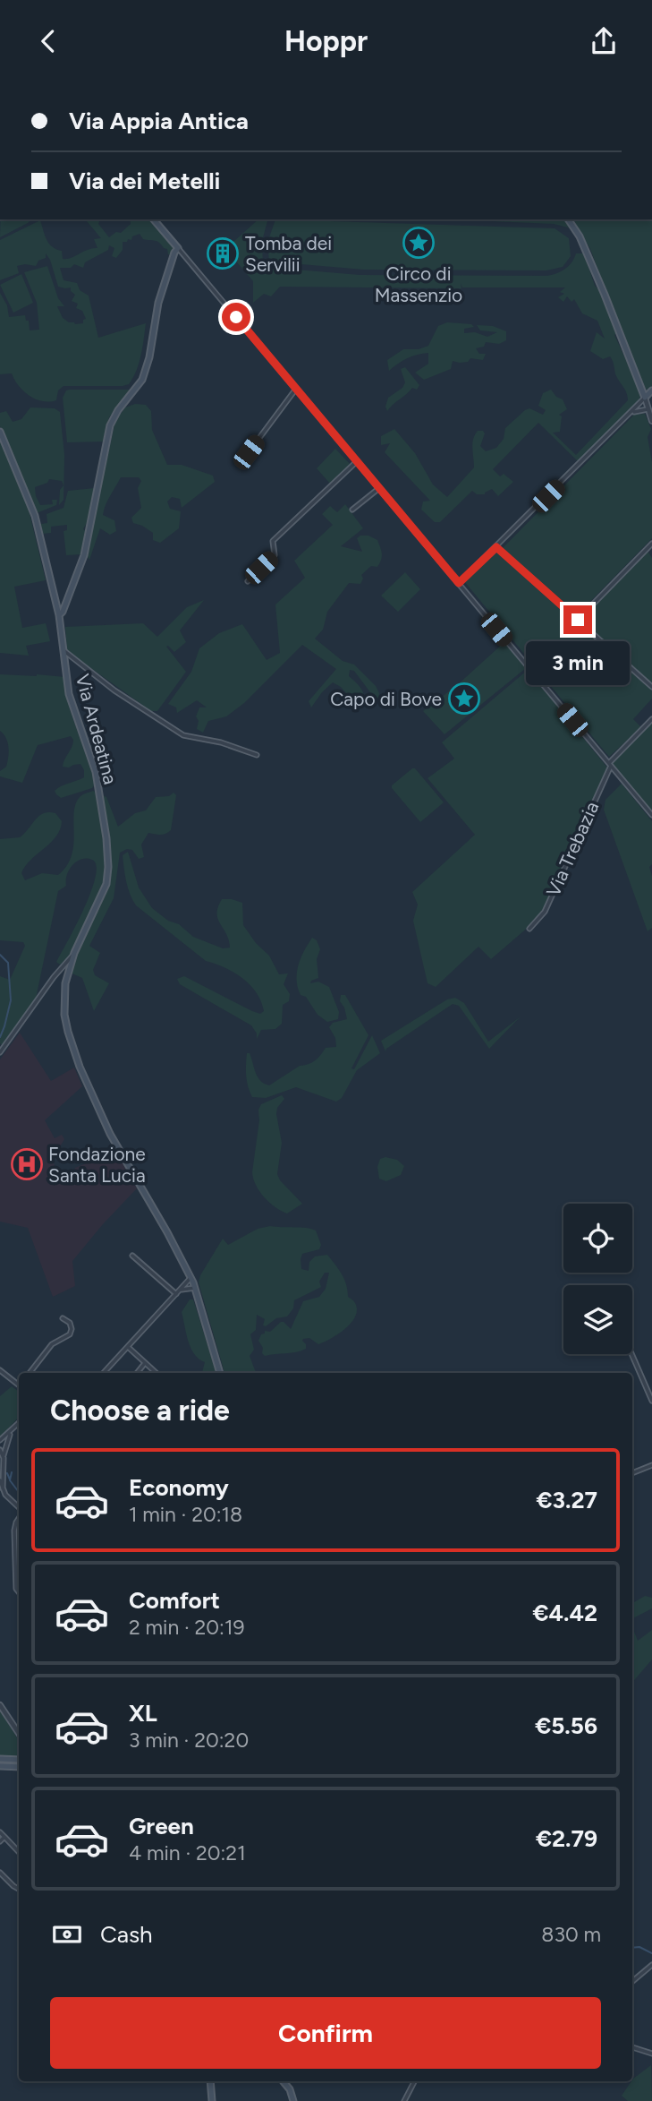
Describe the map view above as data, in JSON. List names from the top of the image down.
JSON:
{
  "streets": {
    "main road": ["Via Ardeatina"],
    "street": ["Via Trebazia"]
  },
  "places": {
    "place": ["Circo di Massenzio", "Capo di Bove"],
    "building": ["Tomba dei Servilii"],
    "hospital": ["Fondazione Santa Lucia"]
  },
  "page": {
    "header": "Hoppr",
    "banner": ["Via Appia Antica", "Via dei Metelli"],
    "bubble": "3 min",
    "heading": "Choose a ride",
    "list": [
      {
        "name": "Economy",
        "note": "1 min · 20:18",
        "value": "€3.27"
      },
      {
        "name": "Comfort",
        "note": "2 min · 20:19",
        "value": "€4.42"
      },
      {
        "name": "XL",
        "note": "3 min · 20:20",
        "value": "€5.56"
      },
      {
        "name": "Green",
        "note": "4 min · 20:21",
        "value": "€2.79"
      }
    ],
    "pay": ["Cash", "830 m"],
    "buttons": "Confirm"
  }
}
